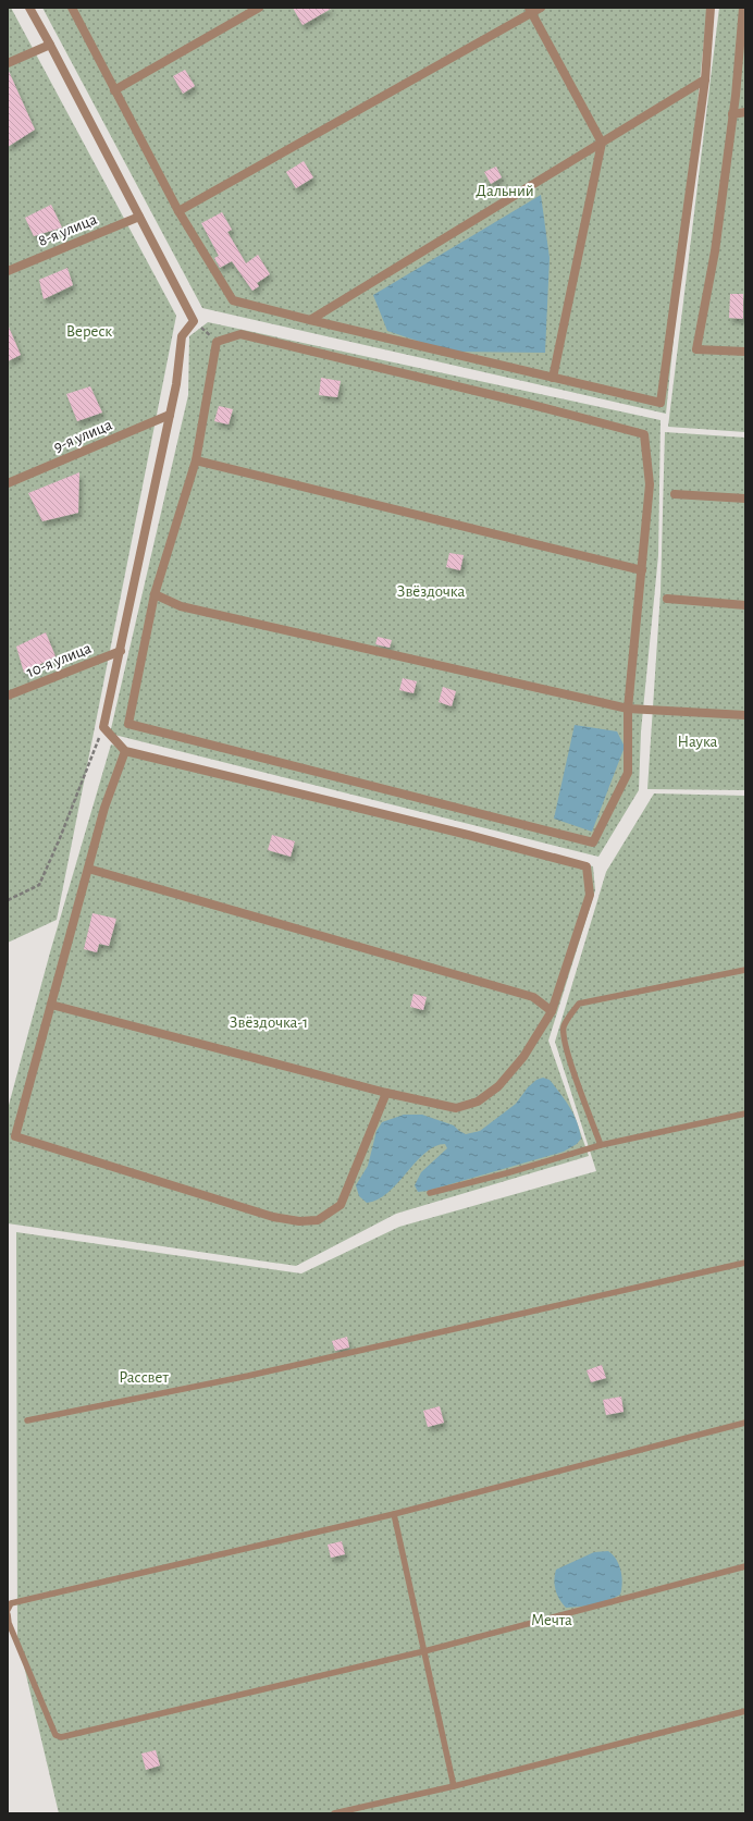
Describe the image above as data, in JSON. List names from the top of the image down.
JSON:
{
  "streets": {
    "street": ["8-я улица", "9-я улица", "10-я улица"]
  },
  "parks": [
    "Дальний",
    "Вереск",
    "Звёздочка",
    "Наука",
    "Звёздочка-1",
    "Рассвет",
    "Мечта"
  ]
}
